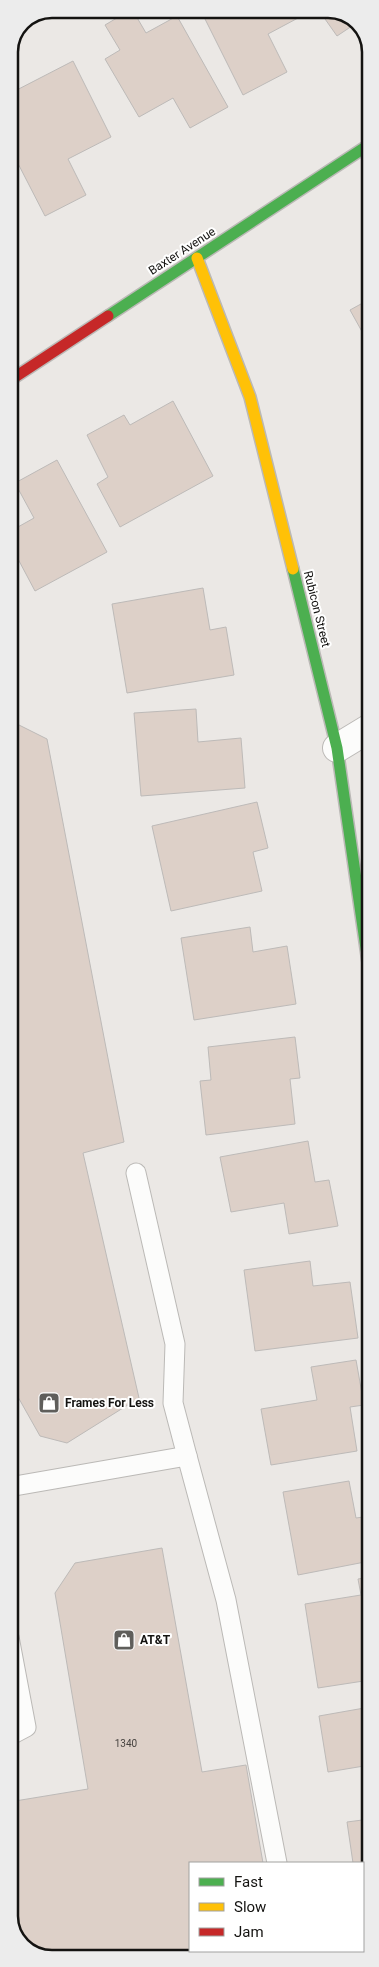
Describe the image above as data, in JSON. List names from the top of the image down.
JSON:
{
  "streets": {
    "street": ["Baxter Avenue", "Rubicon Street"]
  },
  "crossings": [
    ["Baxter Avenue", "Rubicon Street"]
  ],
  "places": {
    "shop": ["Frames For Less", "AT&T"]
  },
  "house_numbers": ["1340"],
  "legend": ["Fast", "Slow", "Jam"]
}
